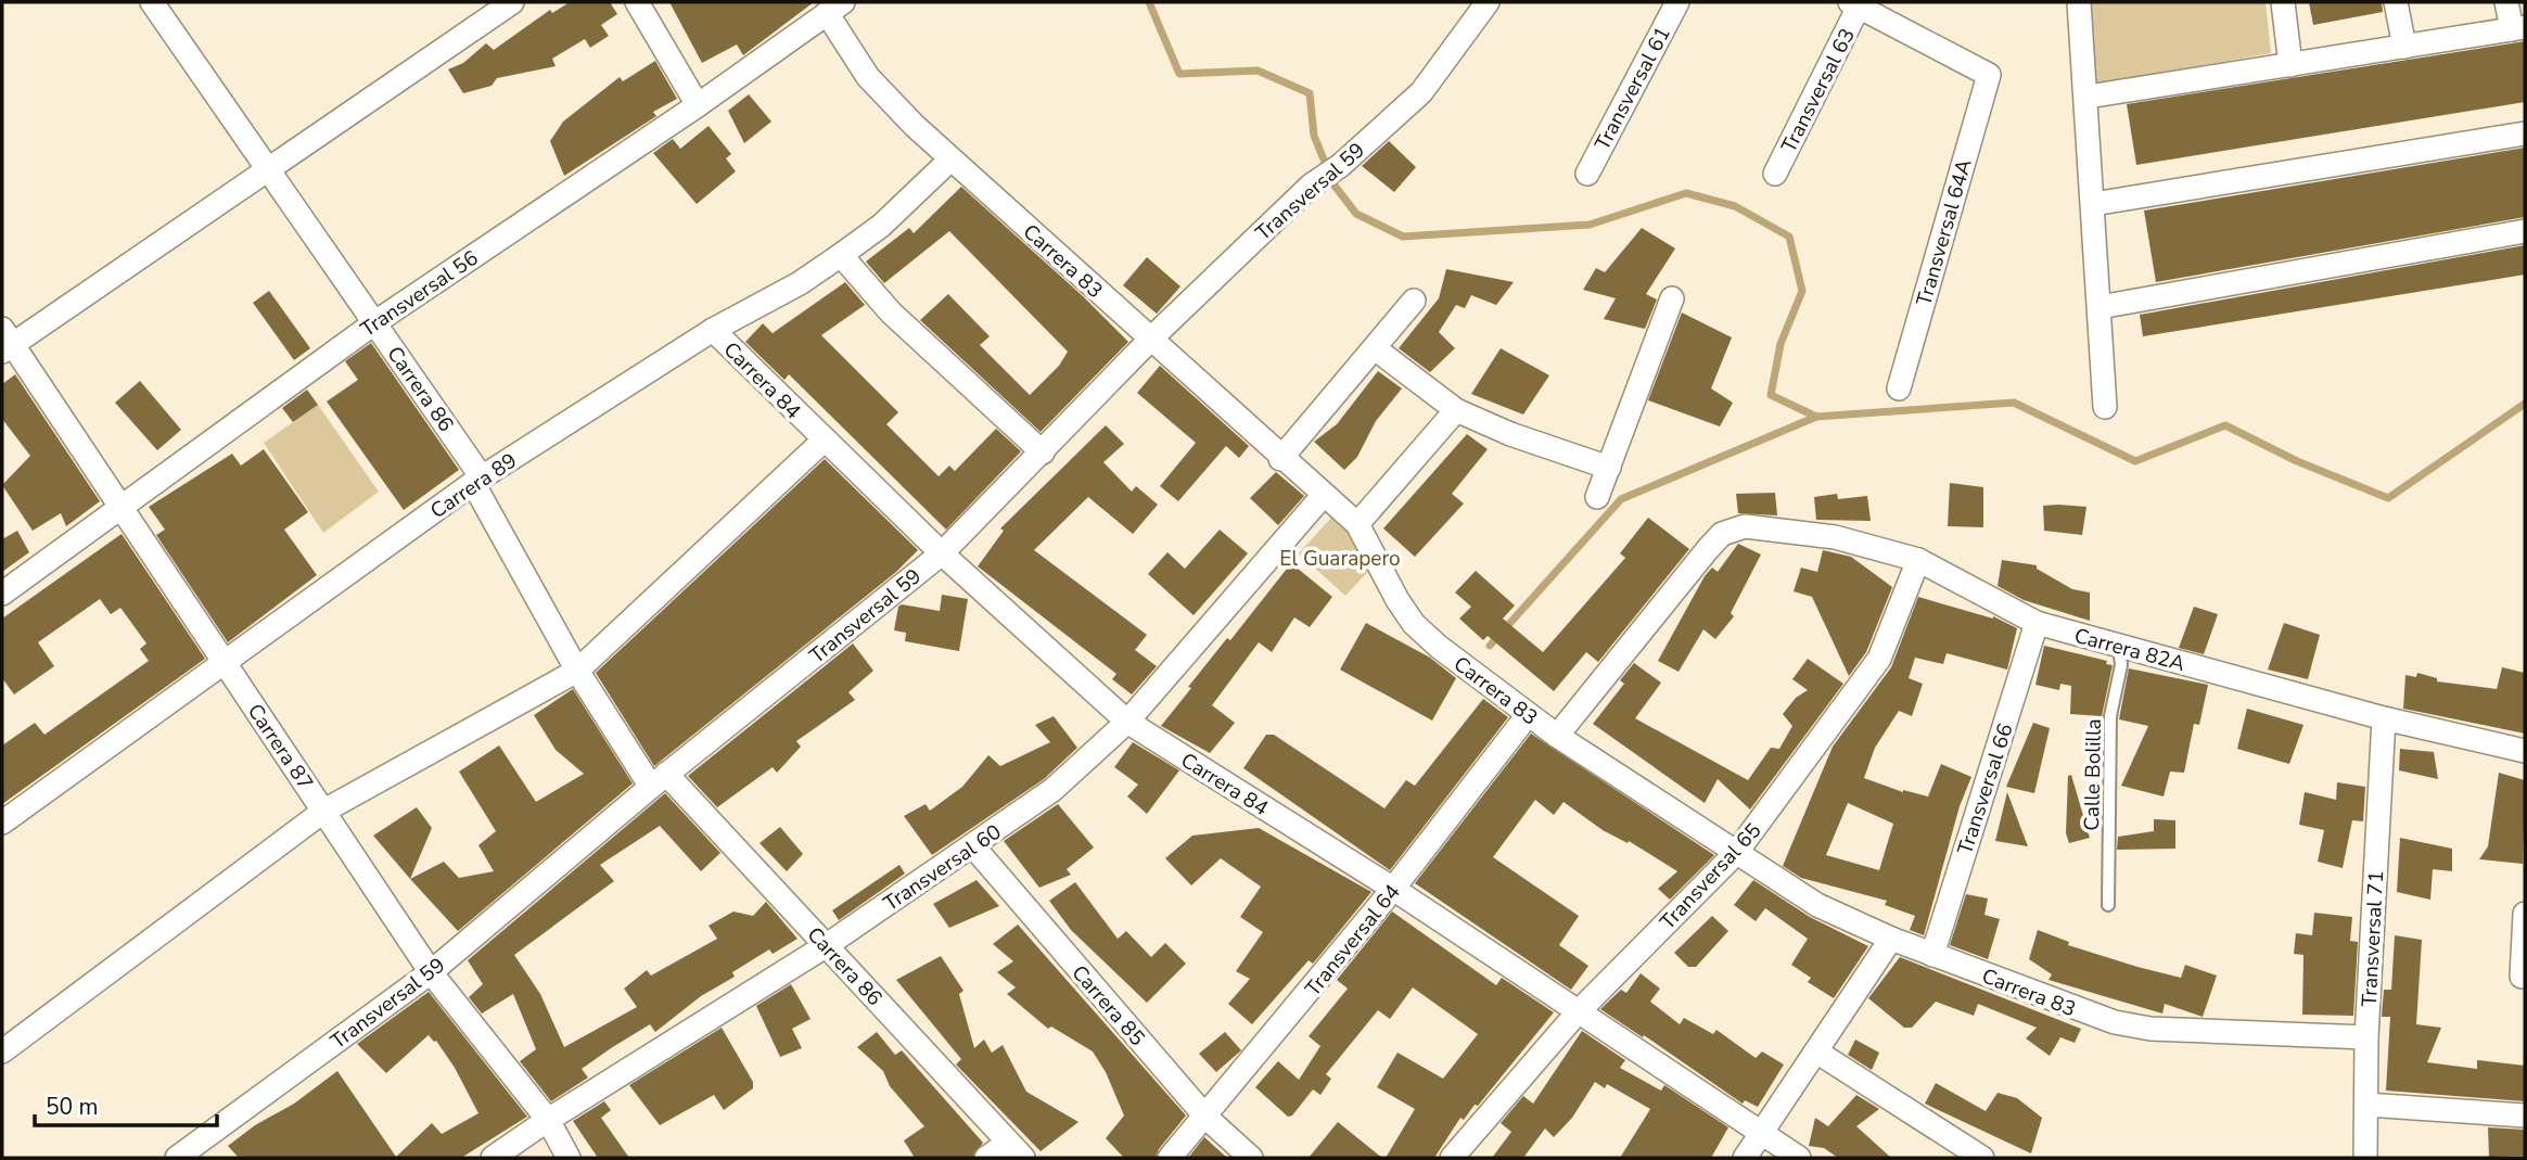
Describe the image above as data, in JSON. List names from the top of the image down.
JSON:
{
  "streets": {
    "street": [
      "Transversal 61",
      "Transversal 63",
      "Transversal 59",
      "Transversal 64A",
      "Carrera 83",
      "Transversal 56",
      "Carrera 84",
      "Carrera 86",
      "Carrera 89",
      "Carrera 82A",
      "Carrera 87",
      "Transversal 66",
      "Transversal 60",
      "Transversal 65",
      "Transversal 71",
      "Transversal 64",
      "Carrera 85"
    ],
    "lane": ["Calle Bolilla"]
  },
  "crossings": [
    ["Transversal 63", "Transversal 64A"],
    ["Transversal 59", "Carrera 83"],
    ["Transversal 59", "Carrera 84"],
    ["Transversal 59", "Carrera 86"],
    ["Transversal 59", "Carrera 87"],
    ["Carrera 83", "Transversal 56"],
    ["Carrera 83", "Carrera 89"],
    ["Carrera 83", "Carrera 82A"],
    ["Carrera 83", "Transversal 66"],
    ["Carrera 83", "Transversal 60"],
    ["Carrera 83", "Transversal 65"],
    ["Carrera 83", "Transversal 71"],
    ["Carrera 83", "Transversal 64"],
    ["Transversal 56", "Carrera 86"],
    ["Transversal 56", "Carrera 87"],
    ["Carrera 84", "Carrera 89"],
    ["Carrera 84", "Transversal 60"],
    ["Carrera 84", "Transversal 65"],
    ["Carrera 84", "Transversal 64"],
    ["Carrera 86", "Carrera 89"],
    ["Carrera 86", "Transversal 60"],
    ["Carrera 89", "Carrera 87"],
    ["Carrera 82A", "Calle Bolilla"],
    ["Carrera 82A", "Transversal 66"],
    ["Carrera 82A", "Transversal 65"],
    ["Carrera 82A", "Transversal 71"],
    ["Carrera 87", "Transversal 60"],
    ["Transversal 60", "Carrera 85"],
    ["Transversal 64", "Carrera 85"]
  ],
  "parks": ["El Guarapero"],
  "scale_bar": "50 m"
}
